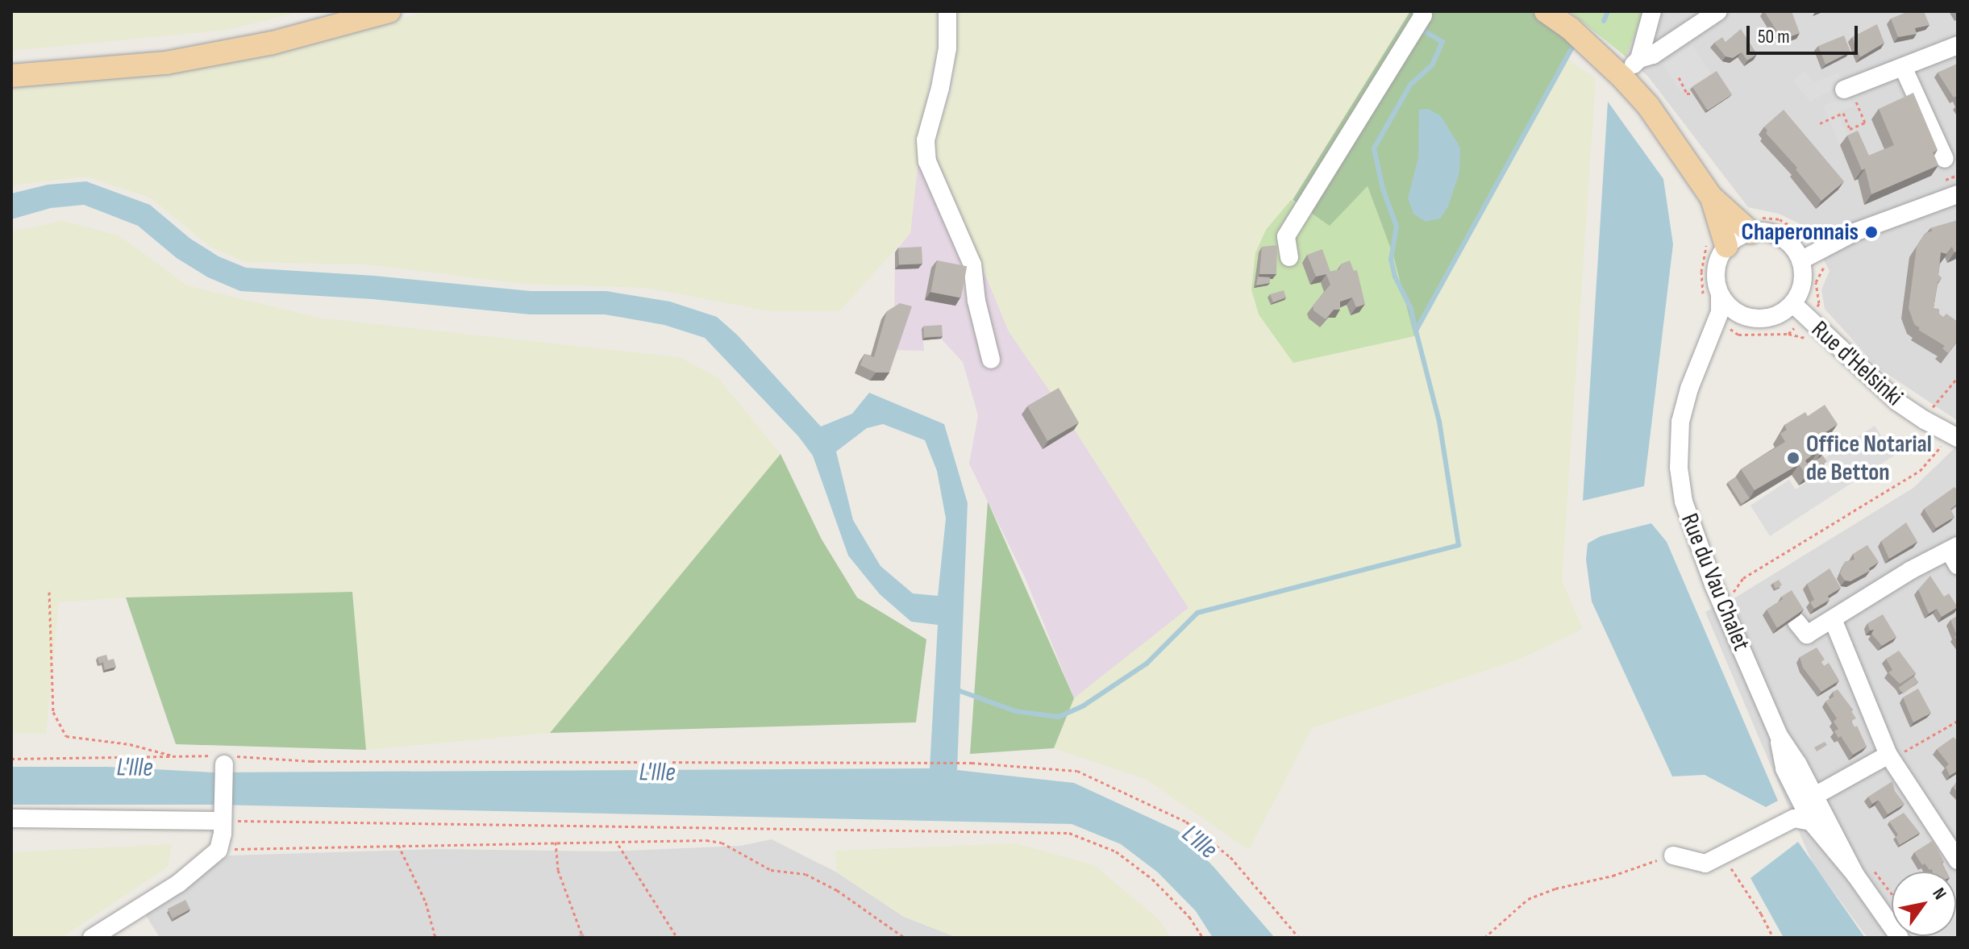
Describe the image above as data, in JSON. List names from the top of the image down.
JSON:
{
  "streets": {
    "street": ["Rue d'Helsinki", "Rue du Vau Chalet"]
  },
  "crossings": [
    ["Rue d'Helsinki", "Rue du Vau Chalet"]
  ],
  "water": ["L'Ille"],
  "places": ["Chaperonnais", "Office Notarial de Betton"],
  "scale_bar": "50 m",
  "north": "top right"
}
